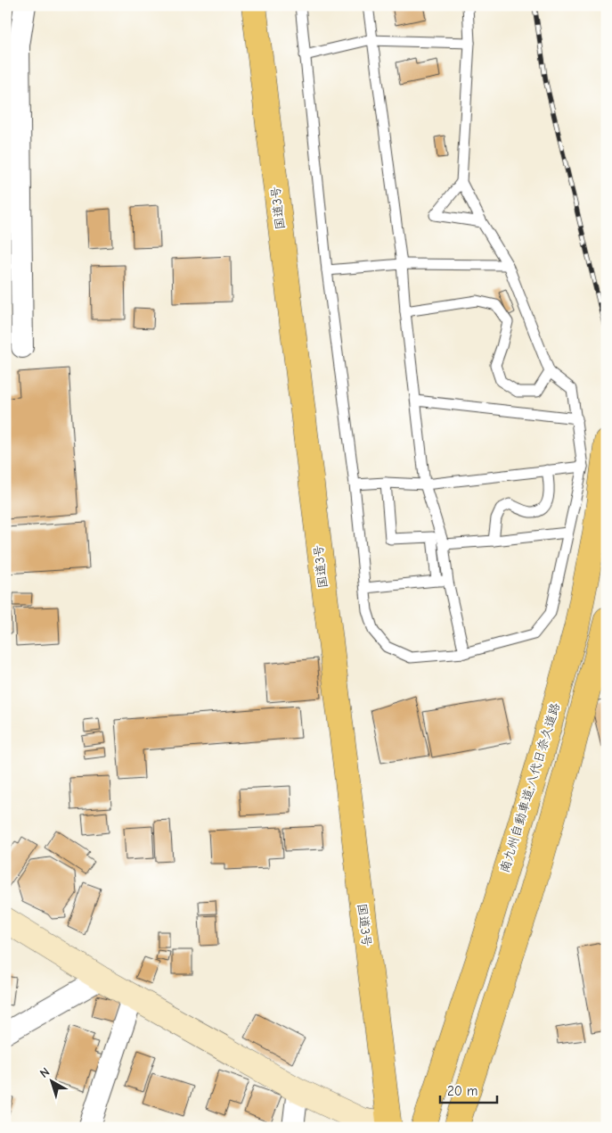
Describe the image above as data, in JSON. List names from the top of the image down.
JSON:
{
  "streets": {
    "highway": ["国道3号", "南九州自動車道;八代日奈久道路"]
  },
  "scale_bar": "20 m",
  "north": "top left"
}
